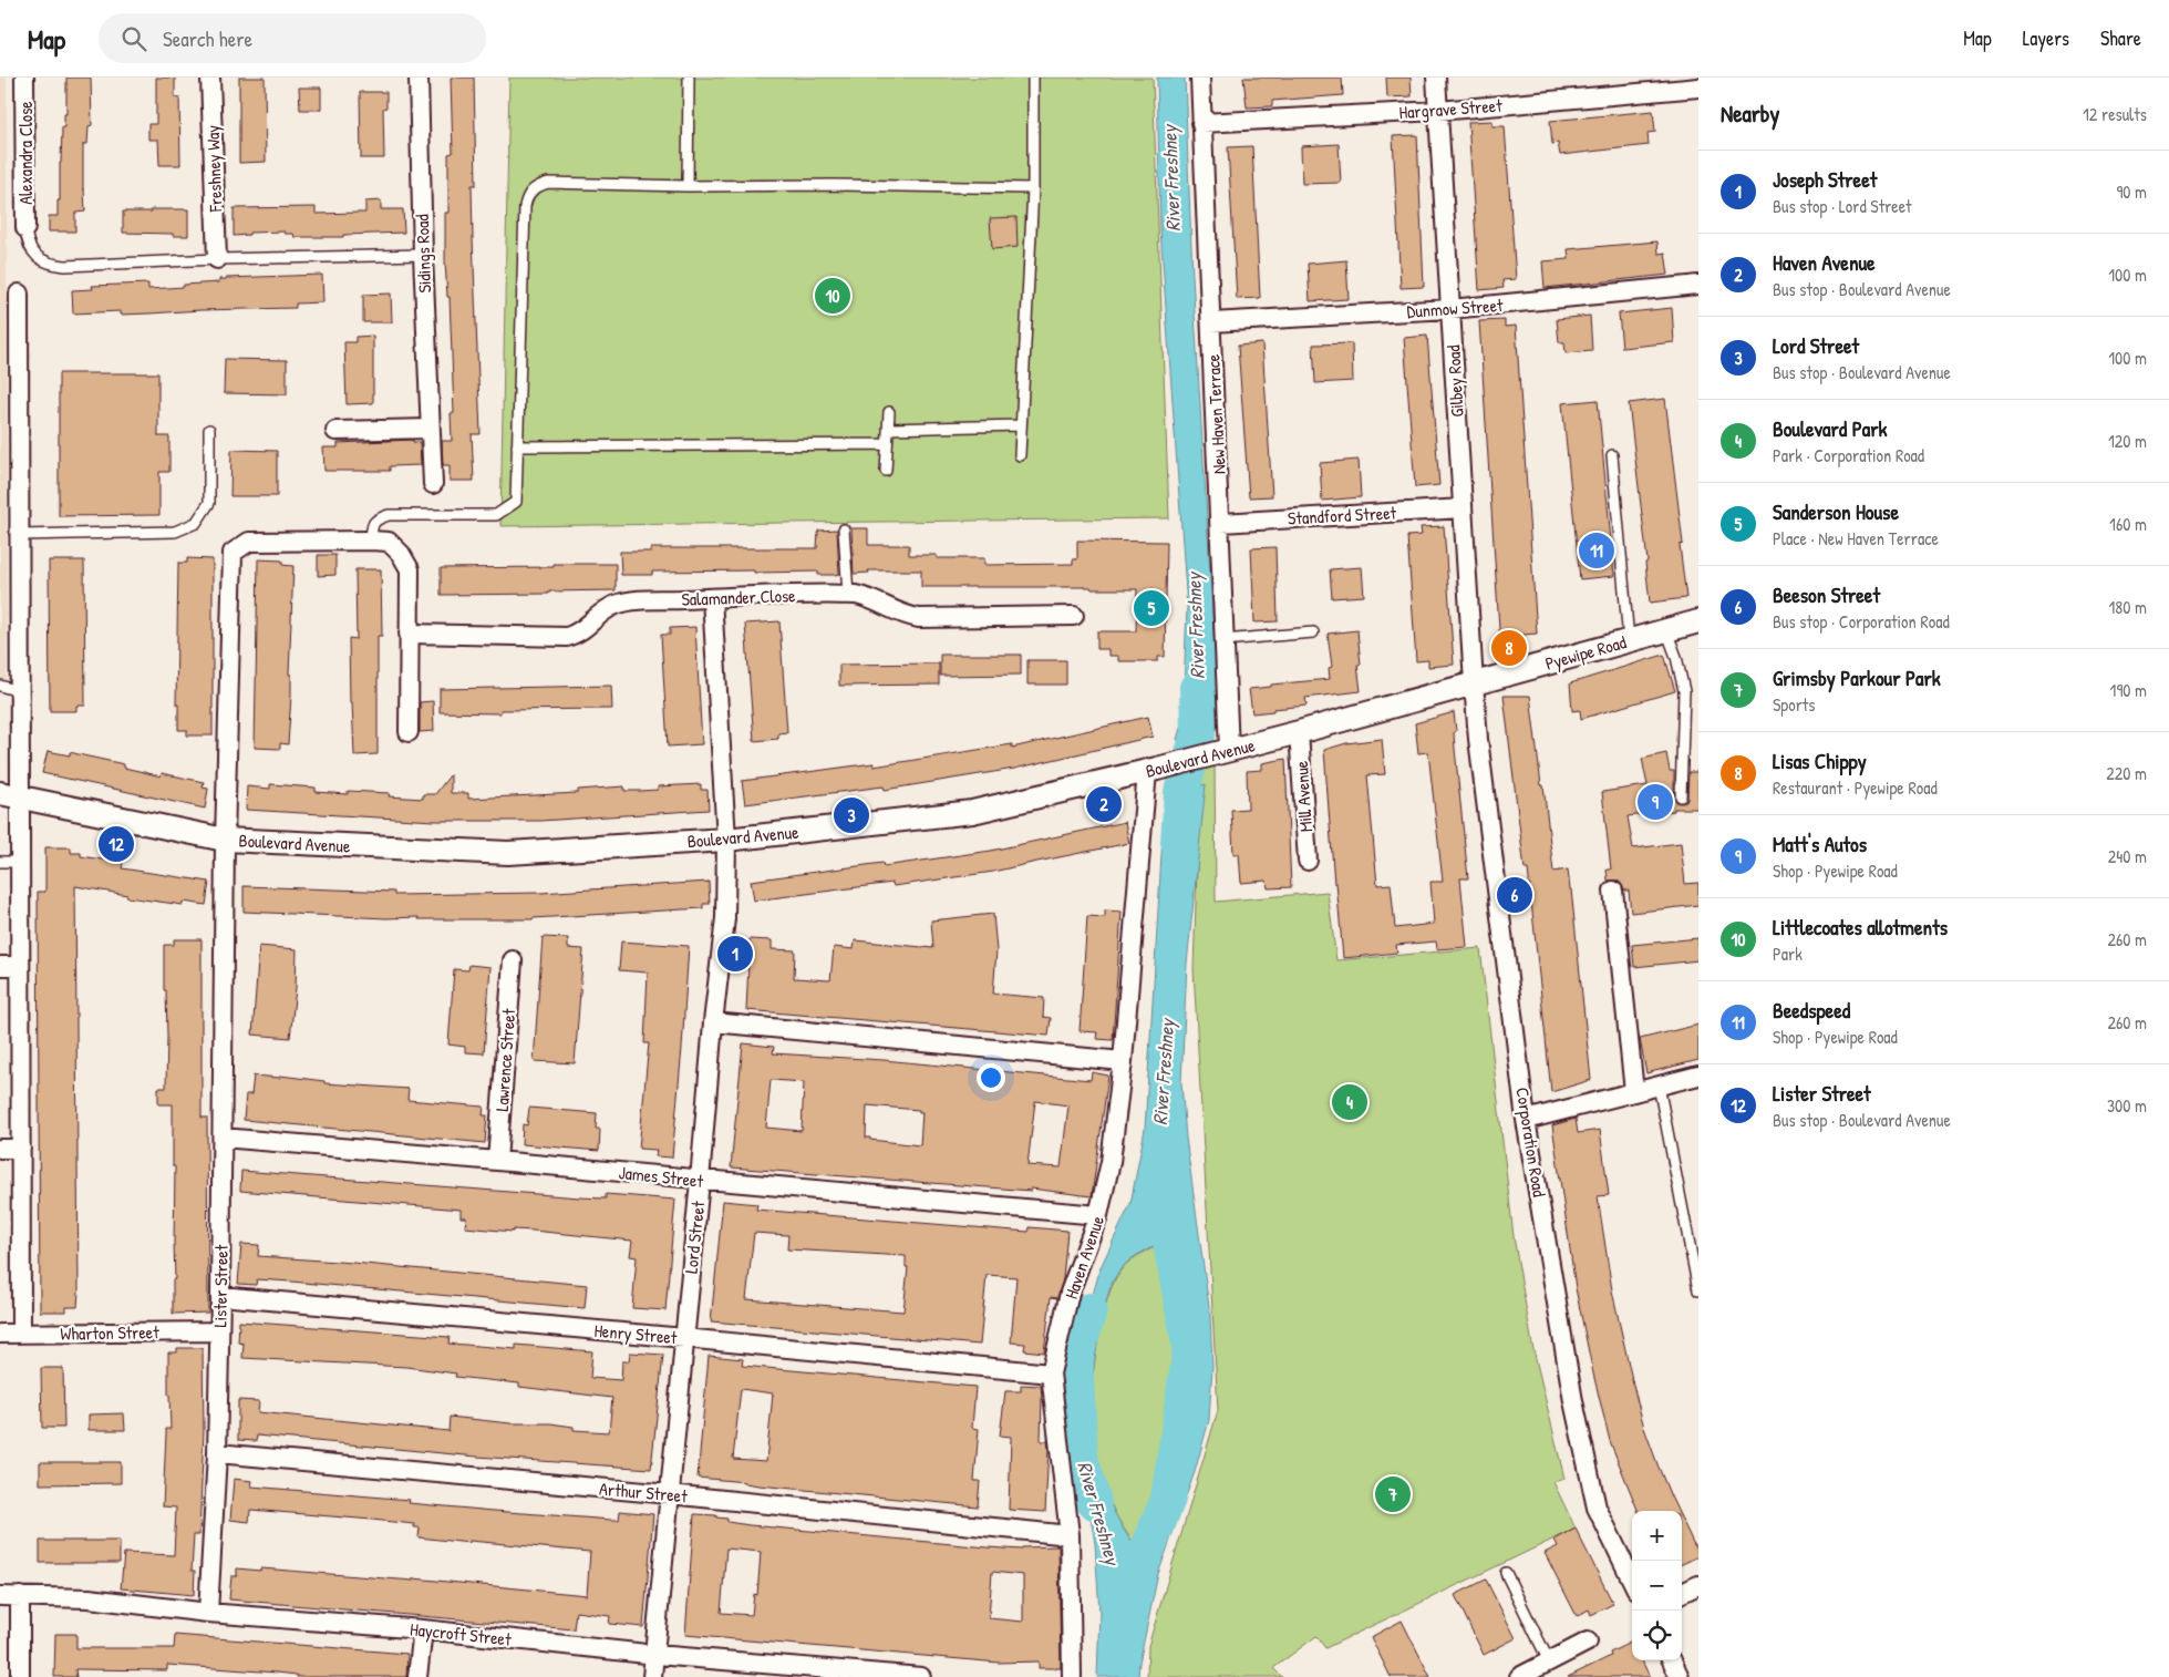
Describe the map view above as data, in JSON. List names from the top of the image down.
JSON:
{
  "streets": {
    "street": [
      "Hargrave Street",
      "Alexandra Close",
      "Freshney Way",
      "Sidings Road",
      "Dunmow Street",
      "Gilbey Road",
      "New Haven Terrace",
      "Standford Street",
      "Salamander Close",
      "Pyewipe Road",
      "Boulevard Avenue",
      "Mill Avenue",
      "Lawrence Street",
      "Corporation Road",
      "James Street",
      "Lord Street",
      "Haven Avenue",
      "Lister Street",
      "Wharton Street",
      "Henry Street",
      "Arthur Street",
      "Haycroft Street"
    ]
  },
  "crossings": [
    ["Hargrave Street", "Gilbey Road"],
    ["Hargrave Street", "New Haven Terrace"],
    ["Dunmow Street", "Gilbey Road"],
    ["Dunmow Street", "New Haven Terrace"],
    ["Gilbey Road", "Standford Street"],
    ["Gilbey Road", "Pyewipe Road"],
    ["Gilbey Road", "Boulevard Avenue"],
    ["Gilbey Road", "Corporation Road"],
    ["New Haven Terrace", "Standford Street"],
    ["New Haven Terrace", "Boulevard Avenue"],
    ["Salamander Close", "Lord Street"],
    ["Salamander Close", "Lister Street"],
    ["Pyewipe Road", "Boulevard Avenue"],
    ["Pyewipe Road", "Corporation Road"],
    ["Boulevard Avenue", "Mill Avenue"],
    ["Boulevard Avenue", "Corporation Road"],
    ["Boulevard Avenue", "Lord Street"],
    ["Boulevard Avenue", "Haven Avenue"],
    ["Boulevard Avenue", "Lister Street"],
    ["Lawrence Street", "James Street"],
    ["James Street", "Lord Street"],
    ["James Street", "Haven Avenue"],
    ["James Street", "Lister Street"],
    ["Lord Street", "Henry Street"],
    ["Lord Street", "Arthur Street"],
    ["Lord Street", "Haycroft Street"],
    ["Haven Avenue", "Henry Street"],
    ["Haven Avenue", "Arthur Street"],
    ["Lister Street", "Wharton Street"],
    ["Lister Street", "Henry Street"],
    ["Lister Street", "Arthur Street"],
    ["Lister Street", "Haycroft Street"]
  ],
  "water": ["River Freshney"],
  "page": {
    "header": "Map",
    "search": "Search here",
    "nav": ["Map", "Layers", "Share"],
    "heading": ["Nearby", "12 results"],
    "list": [
      {
        "mark": "1",
        "name": "Joseph Street",
        "note": "Bus stop · Lord Street",
        "value": "90 m"
      },
      {
        "mark": "2",
        "name": "Haven Avenue",
        "note": "Bus stop · Boulevard Avenue",
        "value": "100 m"
      },
      {
        "mark": "3",
        "name": "Lord Street",
        "note": "Bus stop · Boulevard Avenue",
        "value": "100 m"
      },
      {
        "mark": "4",
        "name": "Boulevard Park",
        "note": "Park · Corporation Road",
        "value": "120 m"
      },
      {
        "mark": "5",
        "name": "Sanderson House",
        "note": "Place · New Haven Terrace",
        "value": "160 m"
      },
      {
        "mark": "6",
        "name": "Beeson Street",
        "note": "Bus stop · Corporation Road",
        "value": "180 m"
      },
      {
        "mark": "7",
        "name": "Grimsby Parkour Park",
        "note": "Sports",
        "value": "190 m"
      },
      {
        "mark": "8",
        "name": "Lisas Chippy",
        "note": "Restaurant · Pyewipe Road",
        "value": "220 m"
      },
      {
        "mark": "9",
        "name": "Matt's Autos",
        "note": "Shop · Pyewipe Road",
        "value": "240 m"
      },
      {
        "mark": "10",
        "name": "Littlecoates allotments",
        "note": "Park",
        "value": "260 m"
      },
      {
        "mark": "11",
        "name": "Beedspeed",
        "note": "Shop · Pyewipe Road",
        "value": "260 m"
      },
      {
        "mark": "12",
        "name": "Lister Street",
        "note": "Bus stop · Boulevard Avenue",
        "value": "300 m"
      }
    ],
    "pins": [
      "10",
      "11",
      "5",
      "8",
      "9",
      "2",
      "3",
      "12",
      "6",
      "1",
      "4",
      "7"
    ],
    "map_buttons": ["+", "−"]
  }
}
